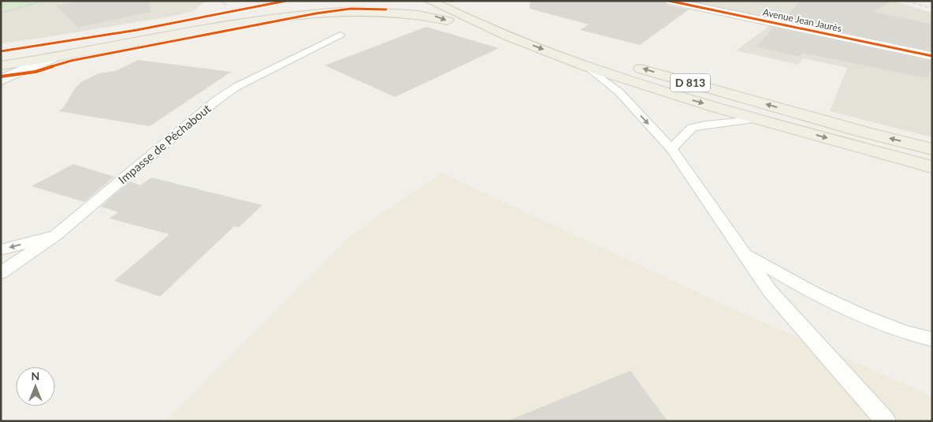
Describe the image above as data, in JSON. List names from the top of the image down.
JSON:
{
  "streets": {
    "main road": ["D 813"],
    "street": ["Avenue Jean Jaurès"],
    "lane": ["Impasse de Péchabout"]
  },
  "north": "top"
}
